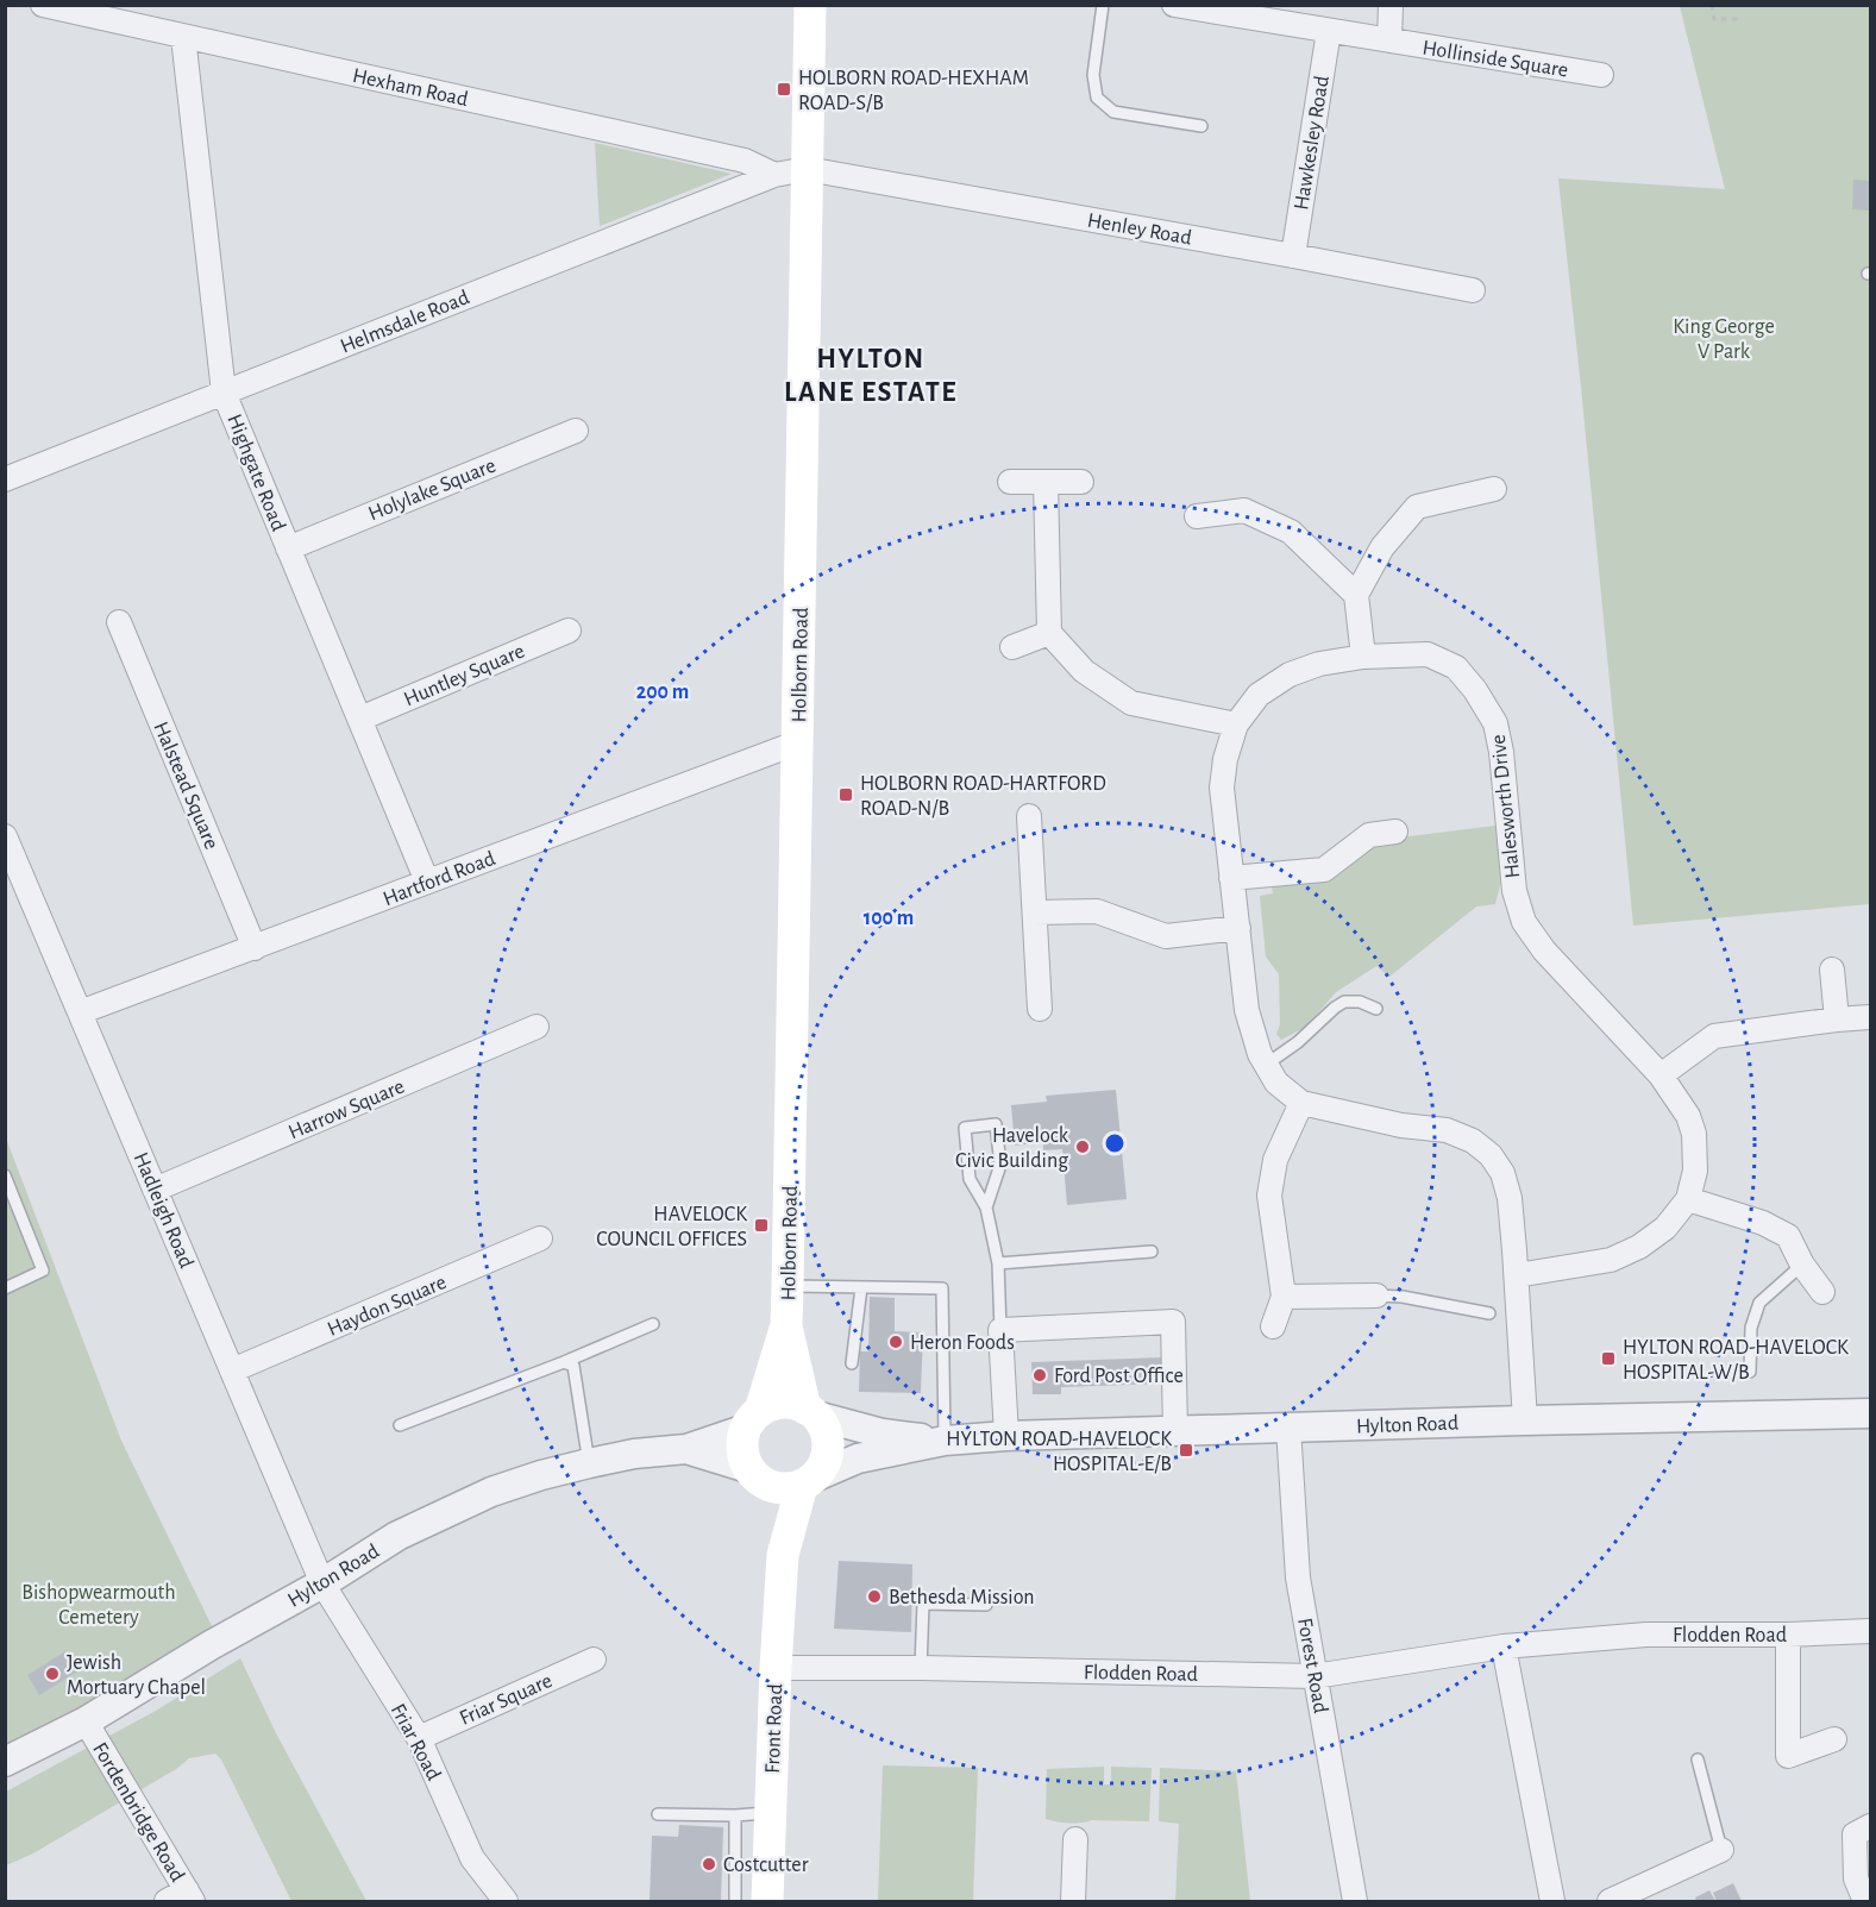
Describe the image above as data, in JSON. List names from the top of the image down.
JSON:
{
  "streets": {
    "main road": ["Holborn Road", "Front Road"],
    "street": [
      "Hollinside Square",
      "Hexham Road",
      "Hawkesley Road",
      "Henley Road",
      "Helmsdale Road",
      "Highgate Road",
      "Holylake Square",
      "Huntley Square",
      "Halstead Square",
      "Halesworth Drive",
      "Hartford Road",
      "Harrow Square",
      "Hadleigh Road",
      "Haydon Square",
      "Hylton Road",
      "Flodden Road",
      "Forest Road",
      "Friar Square",
      "Friar Road",
      "Fordenbridge Road"
    ]
  },
  "crossings": [
    ["Hollinside Square", "Hawkesley Road"],
    ["Hexham Road", "Helmsdale Road"],
    ["Hexham Road", "Highgate Road"],
    ["Hawkesley Road", "Henley Road"],
    ["Henley Road", "Helmsdale Road"],
    ["Henley Road", "Holborn Road"],
    ["Helmsdale Road", "Highgate Road"],
    ["Helmsdale Road", "Holborn Road"],
    ["Highgate Road", "Holylake Square"],
    ["Highgate Road", "Huntley Square"],
    ["Highgate Road", "Hartford Road"],
    ["Holborn Road", "Hartford Road"],
    ["Holborn Road", "Hylton Road"],
    ["Holborn Road", "Front Road"],
    ["Halstead Square", "Hartford Road"],
    ["Halesworth Drive", "Hylton Road"],
    ["Hartford Road", "Hadleigh Road"],
    ["Harrow Square", "Hadleigh Road"],
    ["Hadleigh Road", "Haydon Square"],
    ["Hadleigh Road", "Hylton Road"],
    ["Hadleigh Road", "Friar Road"],
    ["Hylton Road", "Forest Road"],
    ["Hylton Road", "Front Road"],
    ["Hylton Road", "Friar Road"],
    ["Hylton Road", "Fordenbridge Road"],
    ["Flodden Road", "Forest Road"],
    ["Flodden Road", "Front Road"],
    ["Friar Square", "Friar Road"]
  ],
  "districts": ["HYLTON LANE ESTATE"],
  "parks": ["King George V Park", "Bishopwearmouth Cemetery"],
  "places": {
    "transit": [
      "HOLBORN ROAD-HEXHAM ROAD-S/B",
      "HOLBORN ROAD-HARTFORD ROAD-N/B",
      "HAVELOCK COUNCIL OFFICES",
      "HYLTON ROAD-HAVELOCK HOSPITAL-W/B",
      "HYLTON ROAD-HAVELOCK HOSPITAL-E/B"
    ],
    "other": [
      "Havelock Civic Building",
      "Heron Foods",
      "Ford Post Office",
      "Bethesda Mission",
      "Jewish Mortuary Chapel",
      "Costcutter"
    ]
  },
  "rings": ["200 m", "100 m"]
}
